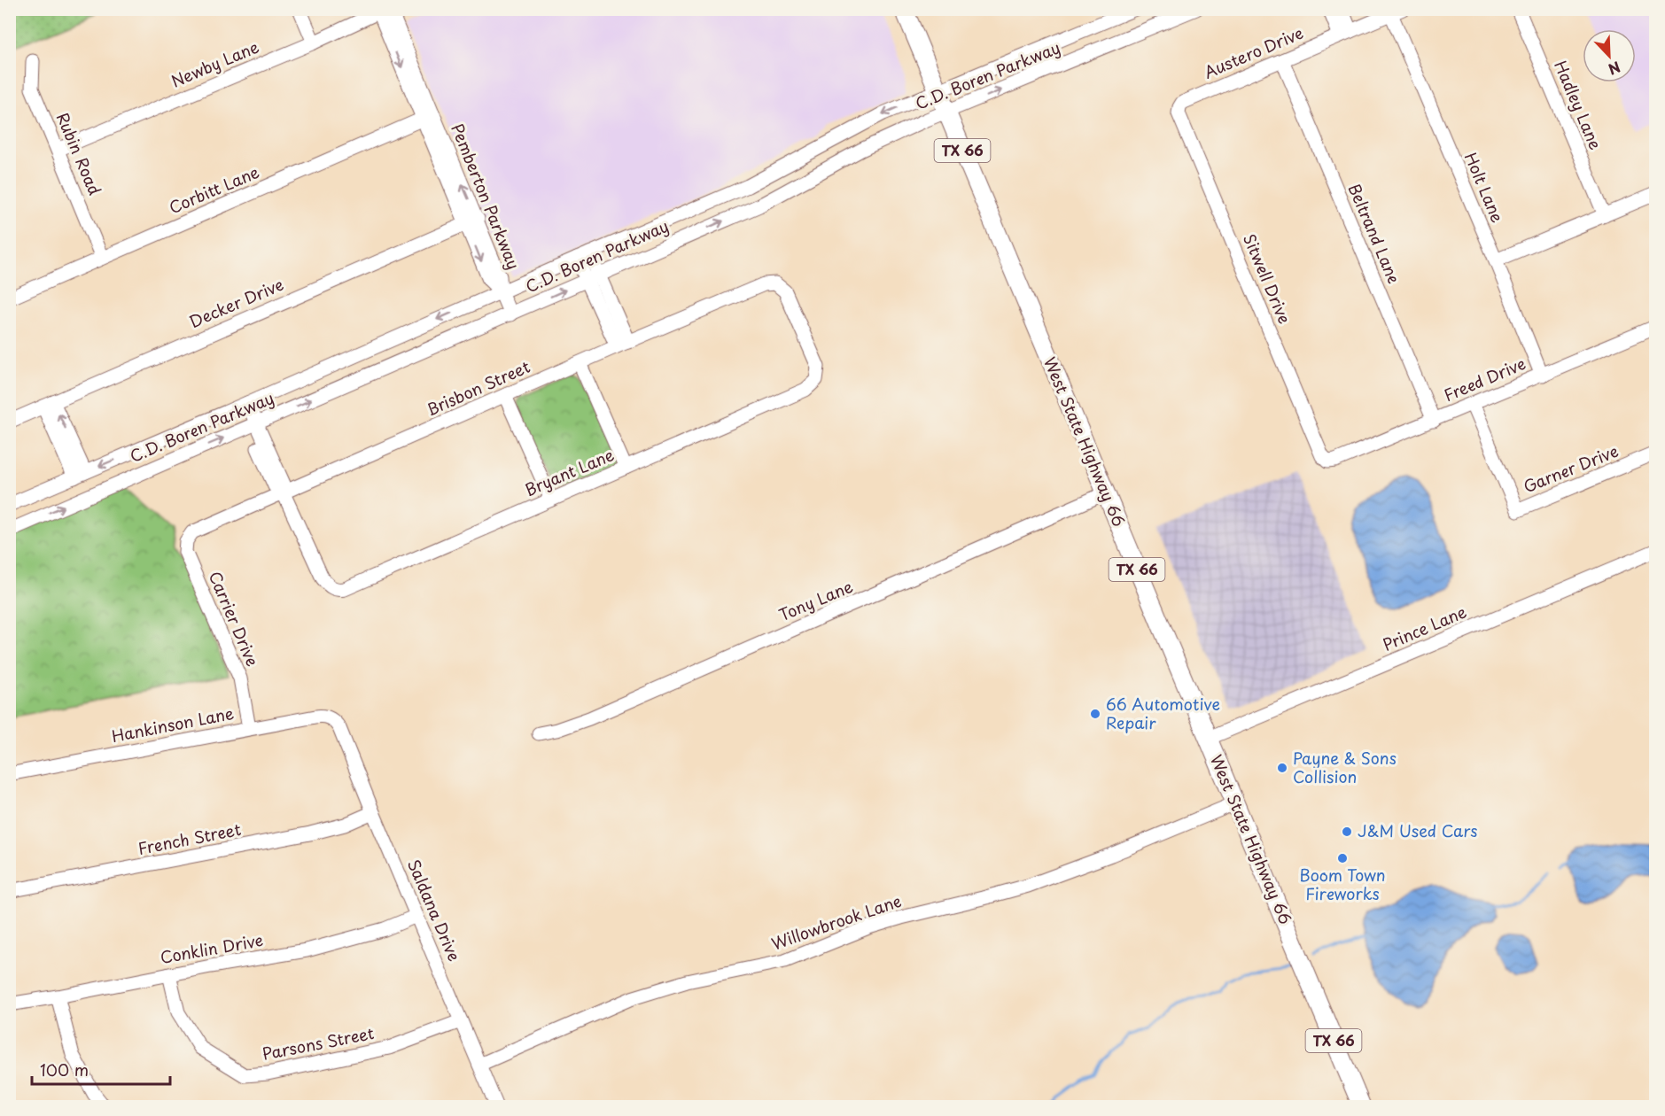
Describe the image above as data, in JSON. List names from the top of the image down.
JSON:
{
  "streets": {
    "main road": ["TX 66", "West State Highway 66"],
    "street": [
      "Austero Drive",
      "Newby Lane",
      "C.D. Boren Parkway",
      "Hadley Lane",
      "Rubin Road",
      "Holt Lane",
      "Corbitt Lane",
      "Pemberton Parkway",
      "Beltrand Lane",
      "Sitwell Drive",
      "Decker Drive",
      "Freed Drive",
      "Brisbon Street",
      "Garner Drive",
      "Bryant Lane",
      "Tony Lane",
      "Carrier Drive",
      "Prince Lane",
      "Hankinson Lane",
      "French Street",
      "Saldana Drive",
      "Willowbrook Lane",
      "Conklin Drive",
      "Parsons Street"
    ]
  },
  "crossings": [
    ["Austero Drive", "Holt Lane"],
    ["Austero Drive", "Beltrand Lane"],
    ["Austero Drive", "Sitwell Drive"],
    ["Newby Lane", "Rubin Road"],
    ["Newby Lane", "Pemberton Parkway"],
    ["C.D. Boren Parkway", "TX 66"],
    ["C.D. Boren Parkway", "Pemberton Parkway"],
    ["C.D. Boren Parkway", "West State Highway 66"],
    ["TX 66", "West State Highway 66"],
    ["Rubin Road", "Corbitt Lane"],
    ["Holt Lane", "Freed Drive"],
    ["Corbitt Lane", "Pemberton Parkway"],
    ["Pemberton Parkway", "Decker Drive"],
    ["Beltrand Lane", "Freed Drive"],
    ["Sitwell Drive", "Freed Drive"],
    ["Freed Drive", "Garner Drive"],
    ["Brisbon Street", "Bryant Lane"],
    ["Brisbon Street", "Carrier Drive"],
    ["West State Highway 66", "Tony Lane"],
    ["West State Highway 66", "Prince Lane"],
    ["West State Highway 66", "Willowbrook Lane"],
    ["Carrier Drive", "Hankinson Lane"],
    ["Hankinson Lane", "Saldana Drive"],
    ["French Street", "Saldana Drive"],
    ["Saldana Drive", "Willowbrook Lane"],
    ["Saldana Drive", "Conklin Drive"],
    ["Saldana Drive", "Parsons Street"],
    ["Conklin Drive", "Parsons Street"]
  ],
  "places": [
    "66 Automotive Repair",
    "Payne & Sons Collision",
    "J&M Used Cars",
    "Boom Town Fireworks"
  ],
  "scale_bar": "100 m",
  "north": "bottom right"
}
